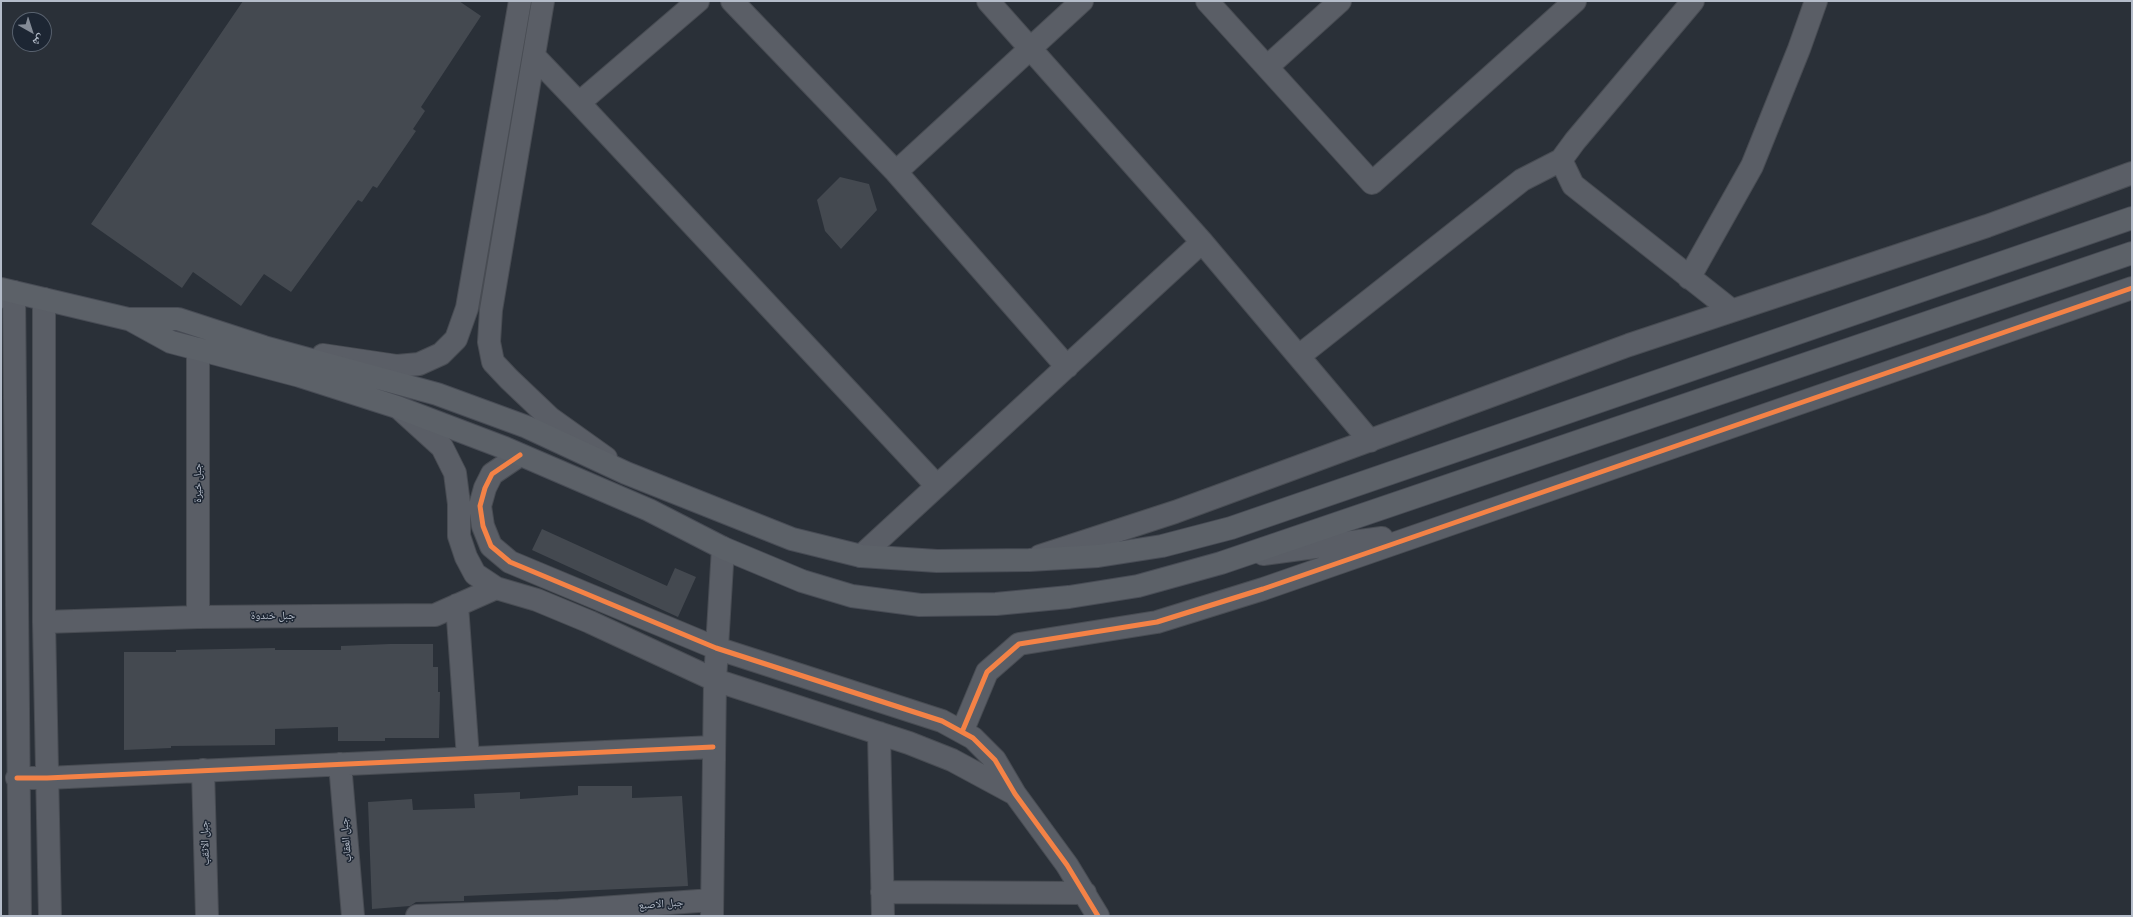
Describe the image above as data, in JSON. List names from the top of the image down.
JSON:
{
  "streets": {
    "street": [
      "جبل خيرة",
      "جبل خندوة",
      "جبل العقاب",
      "جبل الاثقب",
      "جبل الاصبع"
    ]
  },
  "crossings": [
    ["جبل خيرة", "جبل خندوة"]
  ],
  "north": "bottom right"
}
